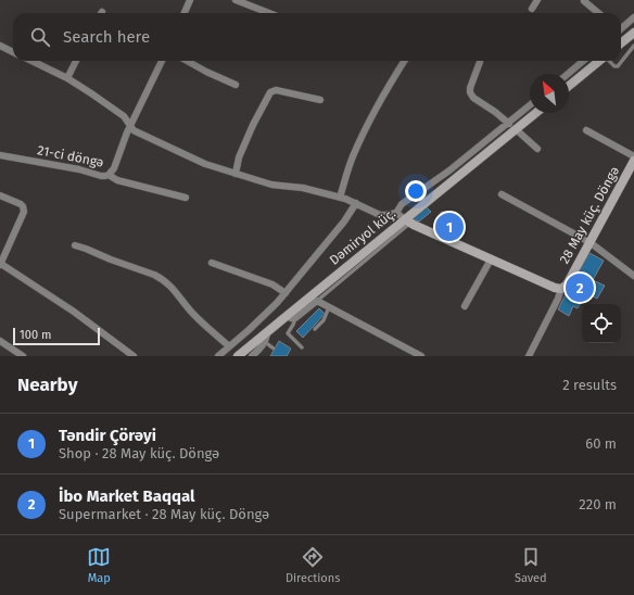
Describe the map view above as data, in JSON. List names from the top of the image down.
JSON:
{
  "streets": {
    "main road": ["28 May küç. Döngə", "Dəmiryol küç."],
    "street": ["21-ci döngə"]
  },
  "scale_bar": "100 m",
  "north": "top left",
  "page": {
    "search": "Search here",
    "pins": ["1", "2"],
    "scale": "100 m",
    "heading": ["Nearby", "2 results"],
    "list": [
      {
        "mark": "1",
        "name": "Təndir Çörəyi",
        "note": "Shop · 28 May küç. Döngə",
        "value": "60 m"
      },
      {
        "mark": "2",
        "name": "İbo Market Baqqal",
        "note": "Supermarket · 28 May küç. Döngə",
        "value": "220 m"
      }
    ],
    "nav": ["Map", "Directions", "Saved"]
  }
}
